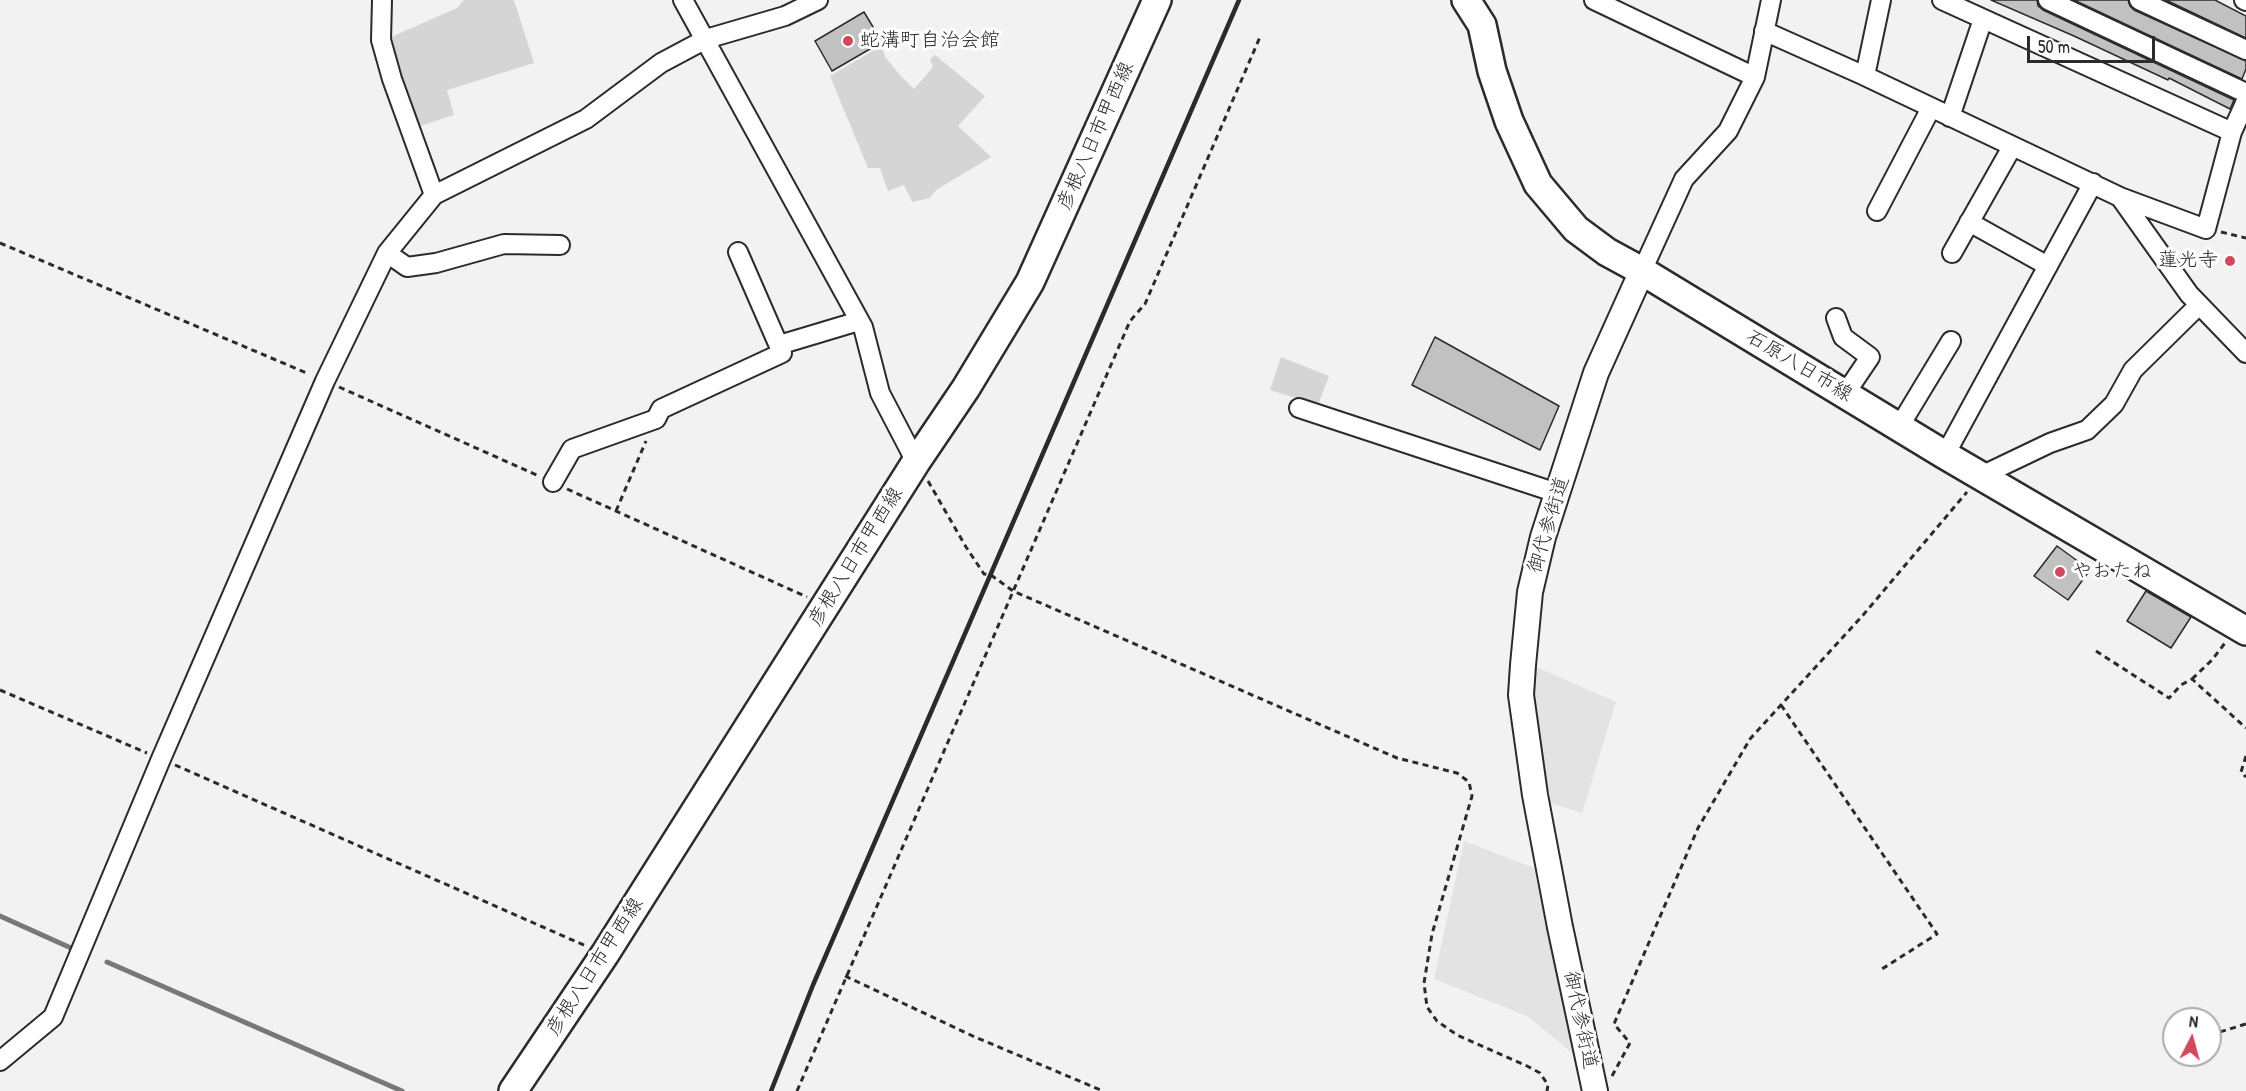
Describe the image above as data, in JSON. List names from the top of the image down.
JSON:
{
  "streets": {
    "main road": ["彦根八日市甲西線", "石原八日市線"],
    "street": ["御代参街道"]
  },
  "crossings": [
    ["石原八日市線", "御代参街道"]
  ],
  "places": ["蛇溝町自治会館", "蓮光寺", "やおたね"],
  "scale_bar": "50 m",
  "north": "top"
}
